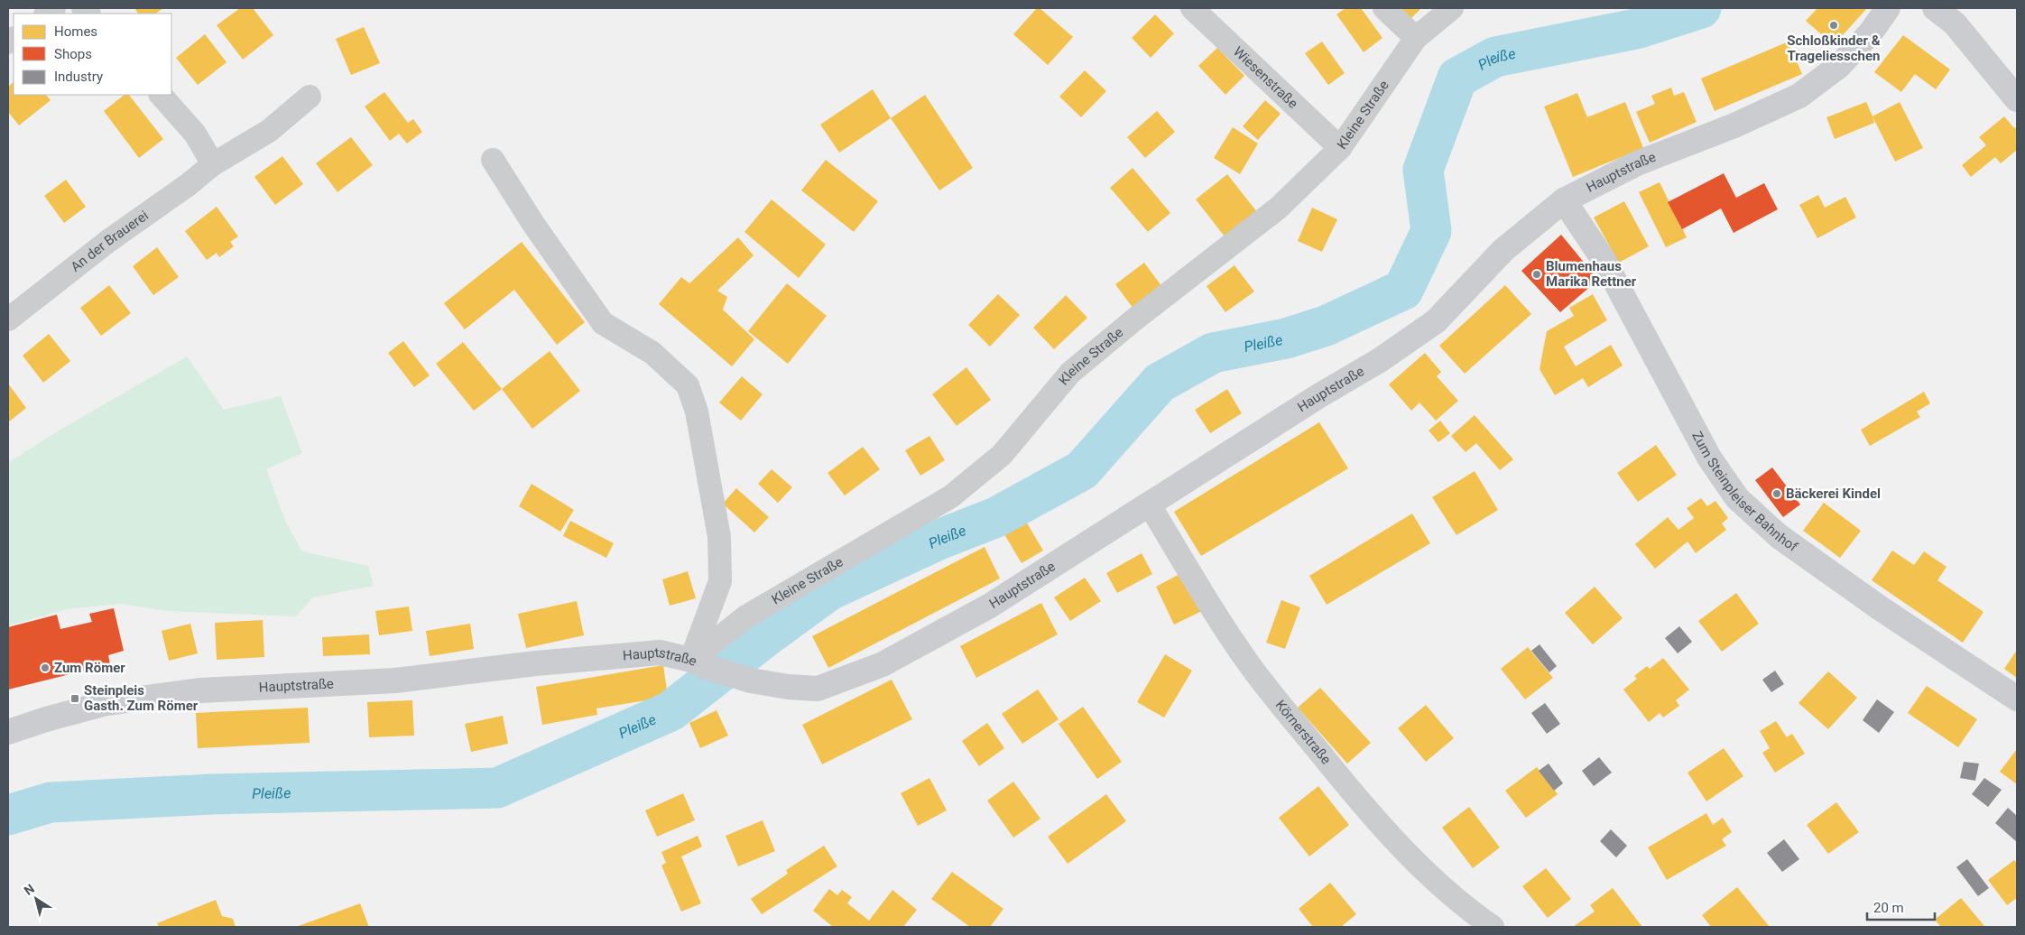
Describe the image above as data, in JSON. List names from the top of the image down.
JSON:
{
  "streets": {
    "main road": ["Hauptstraße", "Zum Steinpleiser Bahnhof"],
    "street": [
      "Wiesenstraße",
      "Kleine Straße",
      "An der Brauerei",
      "Körnerstraße"
    ]
  },
  "crossings": [
    ["Wiesenstraße", "Kleine Straße"],
    ["Kleine Straße", "Hauptstraße"],
    ["Hauptstraße", "Zum Steinpleiser Bahnhof"],
    ["Hauptstraße", "Körnerstraße"]
  ],
  "water": ["Pleiße"],
  "places": {
    "other": [
      "Schloßkinder & Trageliesschen",
      "Blumenhaus Marika Rettner",
      "Bäckerei Kindel",
      "Zum Römer"
    ],
    "transit": ["Steinpleis Gasth. Zum Römer"]
  },
  "legend": ["Homes", "Shops", "Industry"],
  "scale_bar": "20 m",
  "north": "top left"
}
